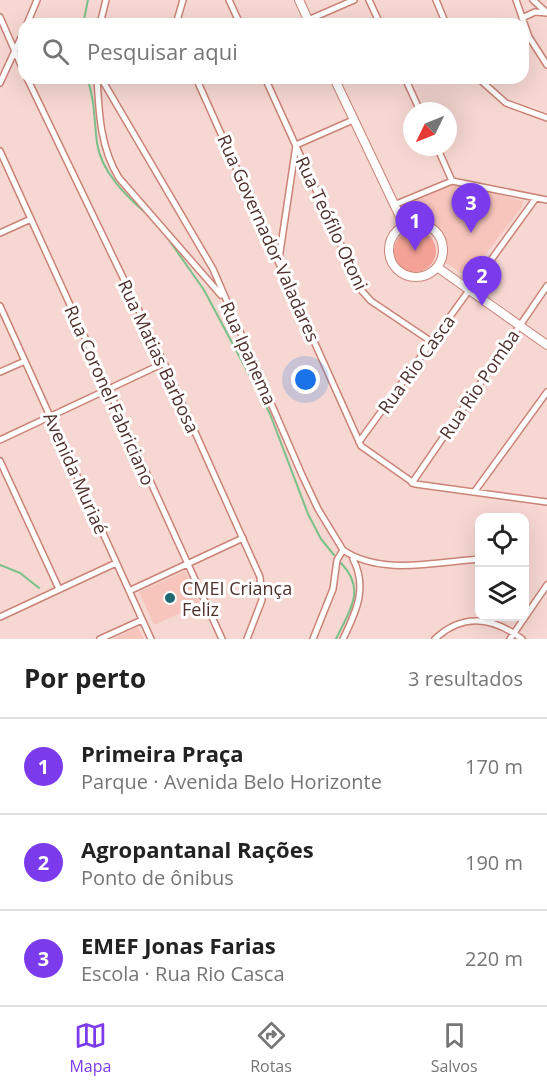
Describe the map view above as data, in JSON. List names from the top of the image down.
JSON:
{
  "streets": {
    "street": [
      "Rua Teófilo Otoni",
      "Rua Governador Valadares",
      "Rua Ipanema",
      "Rua Matias Barbosa",
      "Rua Rio Casca",
      "Rua Rio Pomba",
      "Rua Coronel Fabriciano",
      "Avenida Muriaé"
    ]
  },
  "crossings": [
    ["Rua Teófilo Otoni", "Rua Rio Casca"],
    ["Rua Governador Valadares", "Rua Rio Casca"],
    ["Rua Governador Valadares", "Rua Rio Pomba"]
  ],
  "places": ["CMEI Criança Feliz"],
  "north": "bottom left",
  "page": {
    "search": "Pesquisar aqui",
    "pins": ["3", "1", "2"],
    "heading": ["Por perto", "3 resultados"],
    "list": [
      {
        "mark": "1",
        "name": "Primeira Praça",
        "note": "Parque · Avenida Belo Horizonte",
        "value": "170 m"
      },
      {
        "mark": "2",
        "name": "Agropantanal Rações",
        "note": "Ponto de ônibus",
        "value": "190 m"
      },
      {
        "mark": "3",
        "name": "EMEF Jonas Farias",
        "note": "Escola · Rua Rio Casca",
        "value": "220 m"
      }
    ],
    "nav": ["Mapa", "Rotas", "Salvos"]
  }
}
